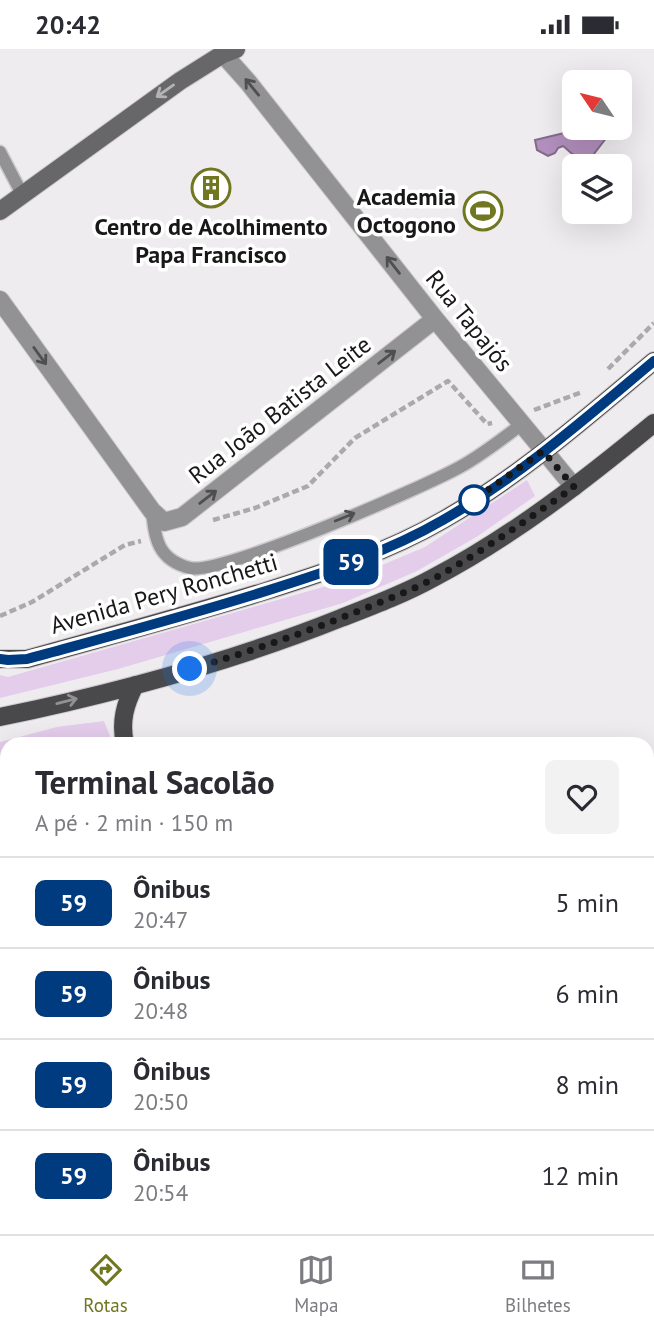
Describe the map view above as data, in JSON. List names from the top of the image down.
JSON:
{
  "streets": {
    "main road": ["Avenida Pery Ronchetti"],
    "street": ["Rua Tapajós", "Rua João Batista Leite"]
  },
  "crossings": [
    ["Rua Tapajós", "Rua João Batista Leite"],
    ["Rua Tapajós", "Avenida Pery Ronchetti"]
  ],
  "one_way": ["Rua Tapajós", "Rua João Batista Leite"],
  "places": {
    "building": ["Centro de Acolhimento Papa Francisco"],
    "sports": ["Academia Octogono"]
  },
  "lines": ["bus line 59"],
  "north": "top left",
  "page": {
    "status": "20:42",
    "on_map": "59",
    "heading": ["Terminal Sacolão", "A pé · 2 min · 150 m"],
    "list": [
      {
        "mark": "59",
        "name": "Ônibus",
        "note": "20:47",
        "value": "5 min"
      },
      {
        "mark": "59",
        "name": "Ônibus",
        "note": "20:48",
        "value": "6 min"
      },
      {
        "mark": "59",
        "name": "Ônibus",
        "note": "20:50",
        "value": "8 min"
      },
      {
        "mark": "59",
        "name": "Ônibus",
        "note": "20:54",
        "value": "12 min"
      }
    ],
    "tabs": ["Rotas", "Mapa", "Bilhetes"]
  }
}
